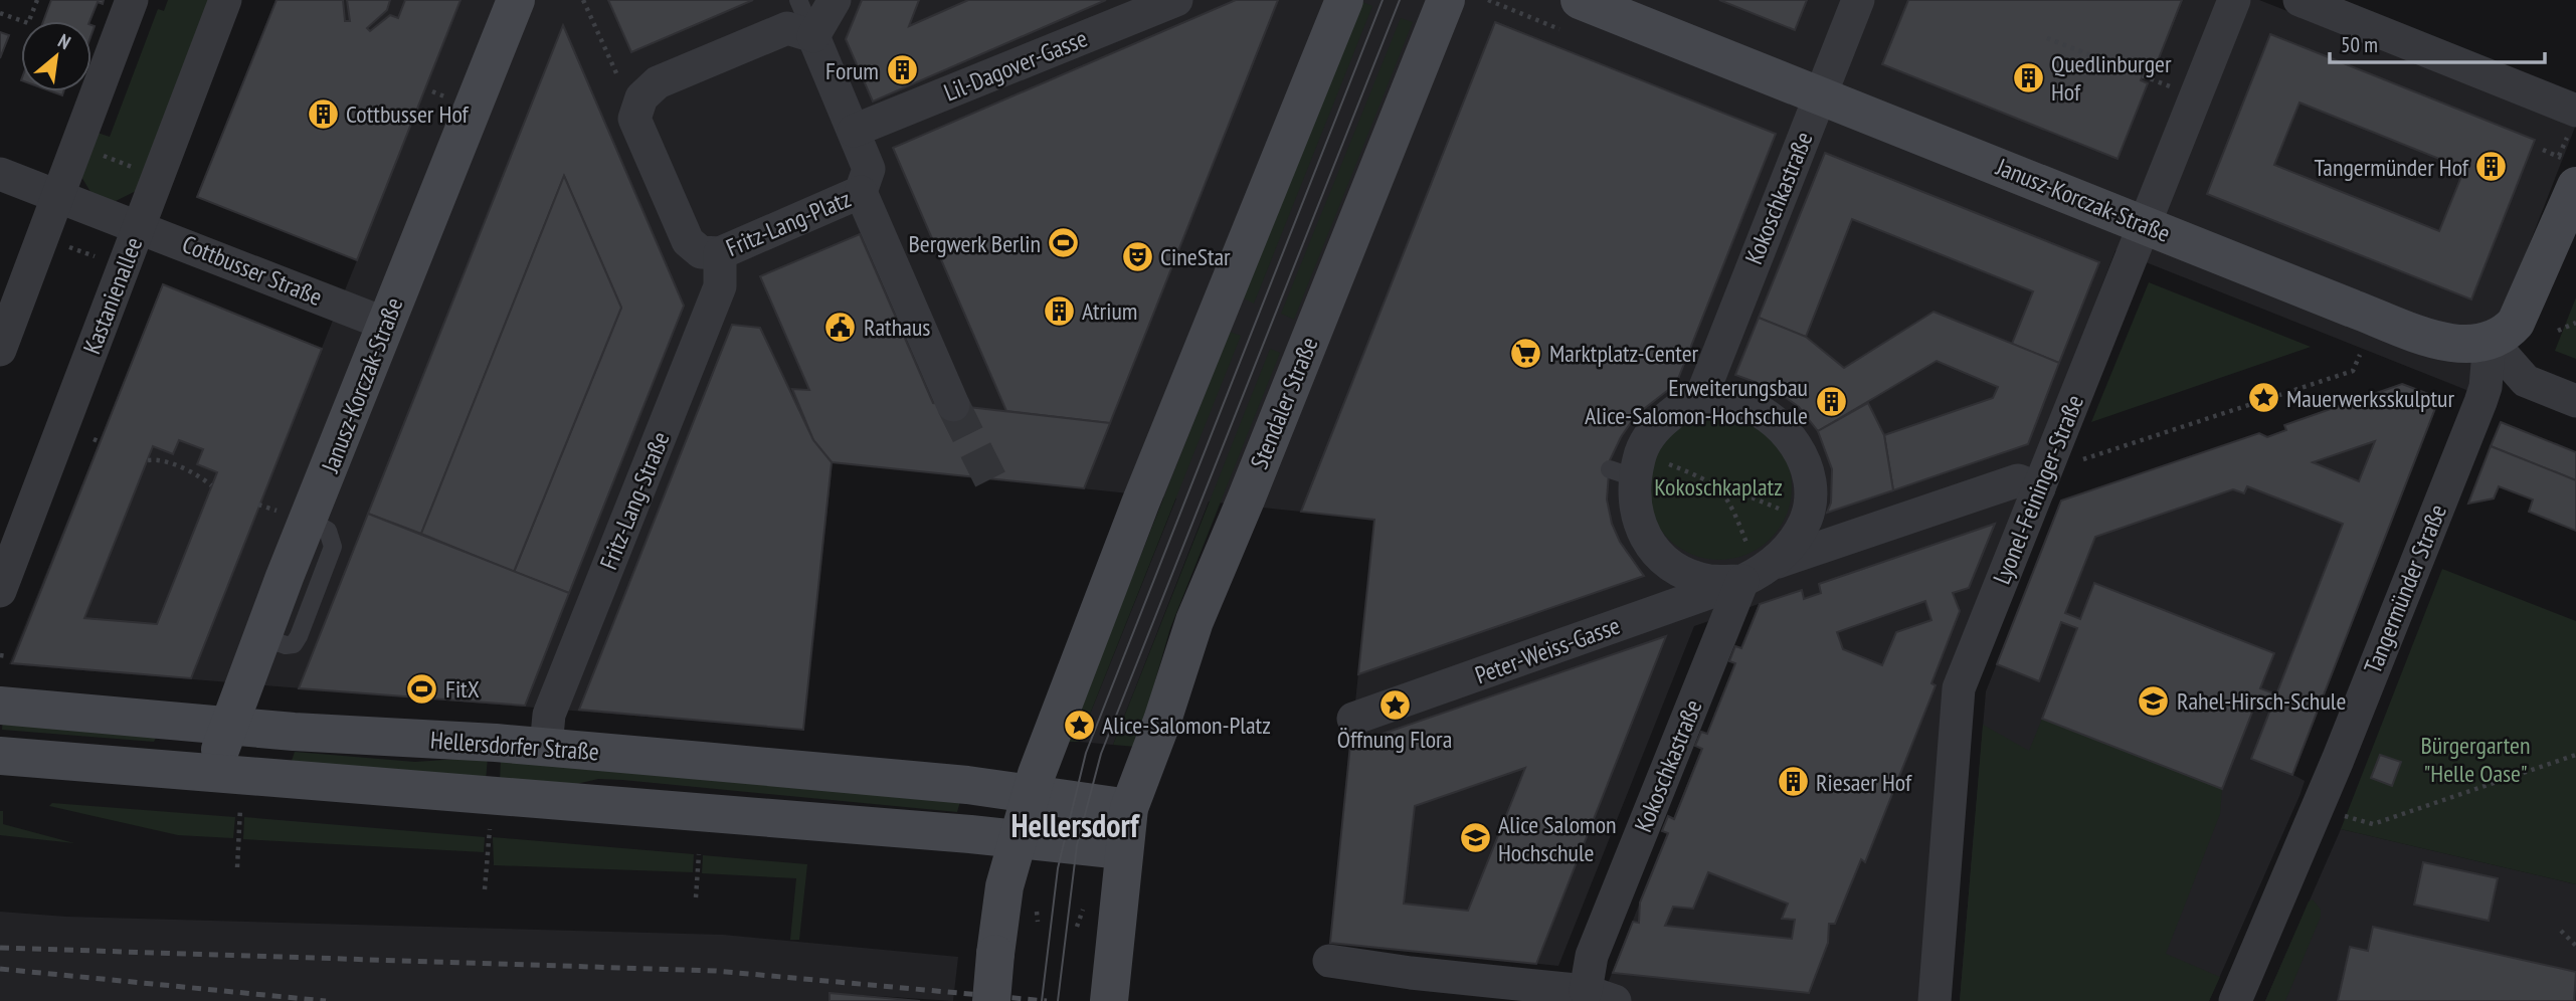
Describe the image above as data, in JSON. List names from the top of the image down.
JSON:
{
  "streets": {
    "main road": ["Janusz-Korczak-Straße", "Stendaler Straße", "Hellersdorfer Straße"],
    "street": [
      "Lil-Dagover-Gasse",
      "Kokoschkastraße",
      "Fritz-Lang-Platz",
      "Cottbusser Straße",
      "Kastanienallee",
      "Lyonel-Feininger-Straße",
      "Fritz-Lang-Straße",
      "Tangermünder Straße",
      "Peter-Weiss-Gasse"
    ]
  },
  "crossings": [
    ["Lil-Dagover-Gasse", "Fritz-Lang-Platz"],
    ["Lil-Dagover-Gasse", "Fritz-Lang-Straße"],
    ["Kokoschkastraße", "Janusz-Korczak-Straße"],
    ["Kokoschkastraße", "Peter-Weiss-Gasse"],
    ["Janusz-Korczak-Straße", "Cottbusser Straße"],
    ["Janusz-Korczak-Straße", "Lyonel-Feininger-Straße"],
    ["Janusz-Korczak-Straße", "Tangermünder Straße"],
    ["Janusz-Korczak-Straße", "Hellersdorfer Straße"],
    ["Fritz-Lang-Platz", "Fritz-Lang-Straße"],
    ["Cottbusser Straße", "Kastanienallee"],
    ["Lyonel-Feininger-Straße", "Peter-Weiss-Gasse"],
    ["Fritz-Lang-Straße", "Hellersdorfer Straße"]
  ],
  "districts": ["Hellersdorf"],
  "parks": ["Kokoschkaplatz", "Bürgergarten \"Helle Oase\""],
  "places": {
    "building": [
      "Forum",
      "Quedlinburger Hof",
      "Cottbusser Hof",
      "Tangermünder Hof",
      "Atrium",
      "Erweiterungsbau Alice-Salomon-Hochschule",
      "Riesaer Hof"
    ],
    "sports": ["Bergwerk Berlin", "FitX"],
    "theatre": ["CineStar"],
    "public building": ["Rathaus"],
    "supermarket": ["Marktplatz-Center"],
    "place": ["Mauerwerksskulptur", "Öffnung Flora", "Alice-Salomon-Platz"],
    "school or university": ["Rahel-Hirsch-Schule", "Alice Salomon Hochschule"]
  },
  "scale_bar": "50 m",
  "north": "top right"
}
